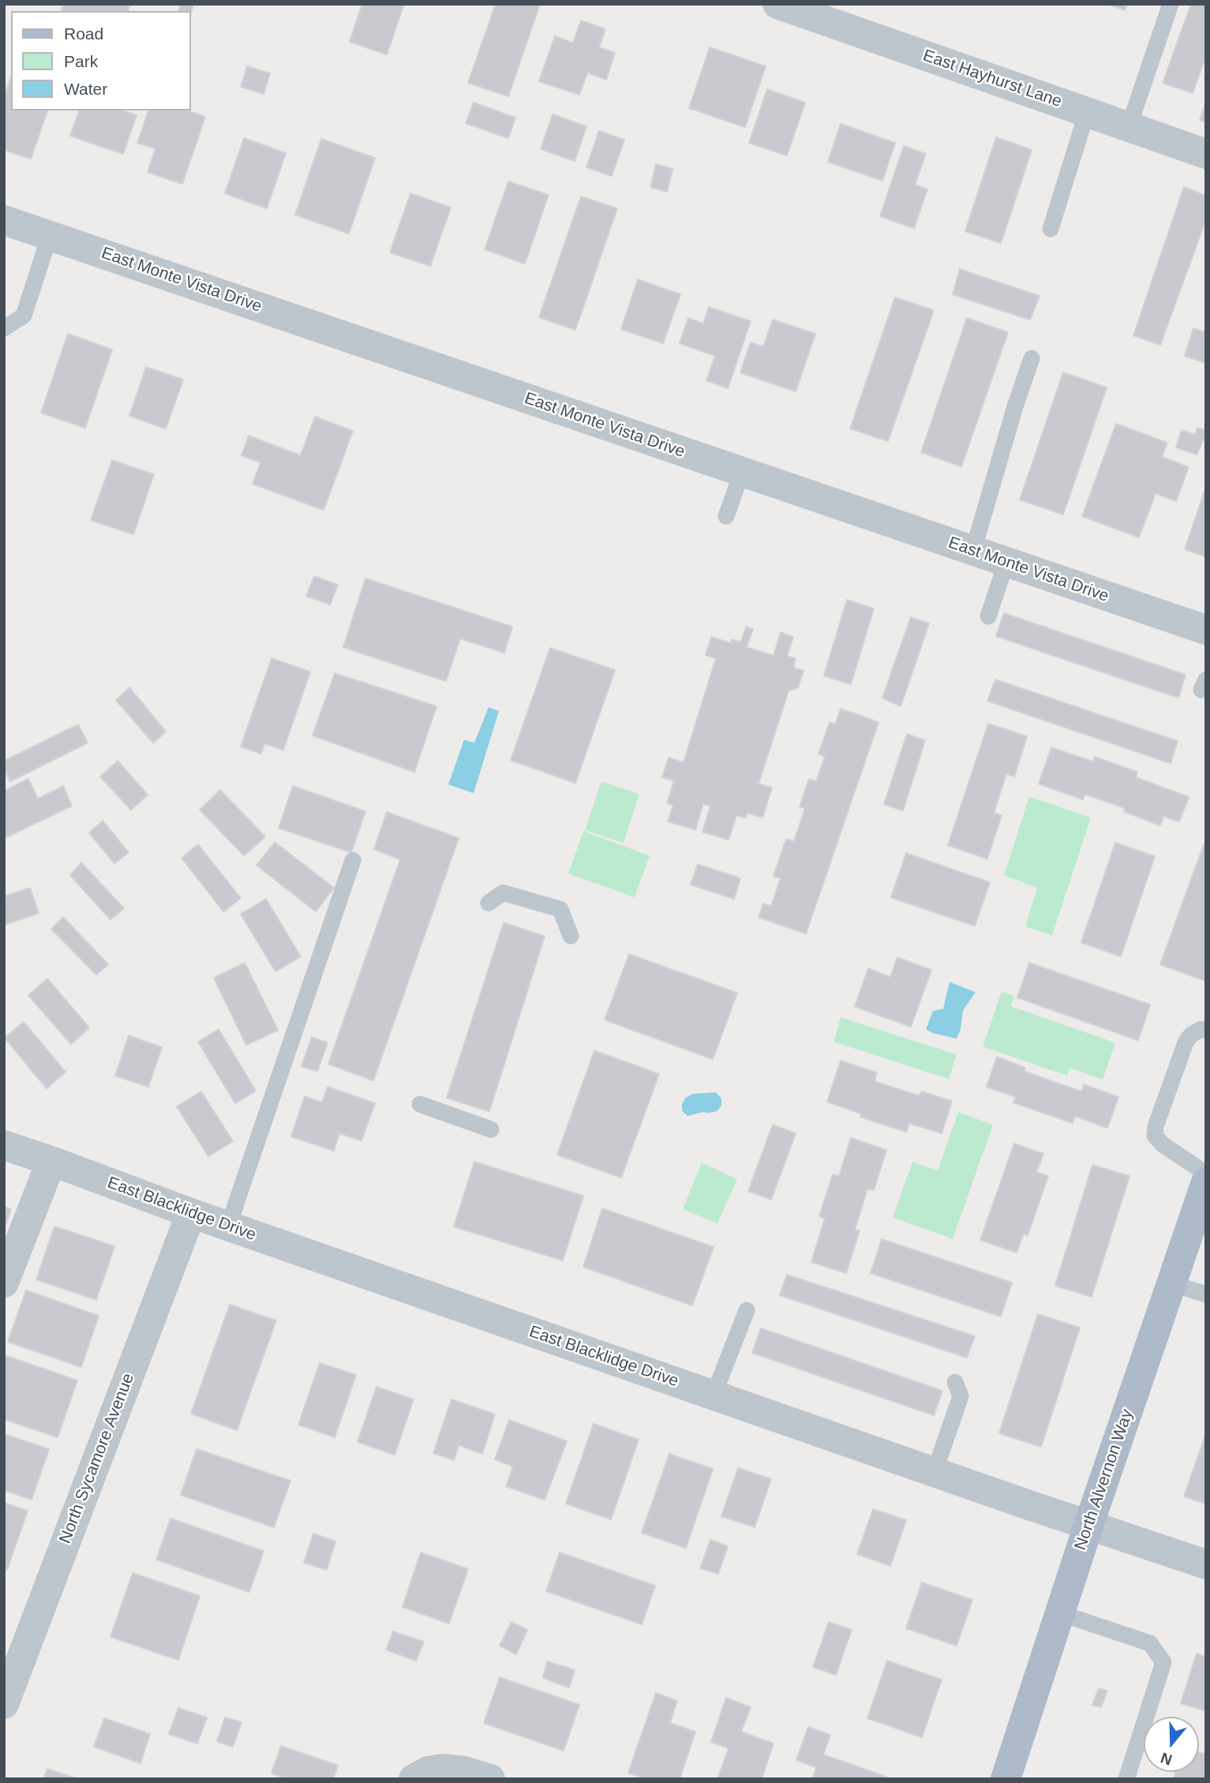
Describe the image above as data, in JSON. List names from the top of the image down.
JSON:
{
  "streets": {
    "main road": ["North Alvernon Way"],
    "street": [
      "East Hayhurst Lane",
      "East Monte Vista Drive",
      "East Blacklidge Drive",
      "North Sycamore Avenue"
    ]
  },
  "crossings": [
    ["East Blacklidge Drive", "North Sycamore Avenue"],
    ["East Blacklidge Drive", "North Alvernon Way"]
  ],
  "legend": ["Road", "Park", "Water"],
  "north": "bottom"
}
